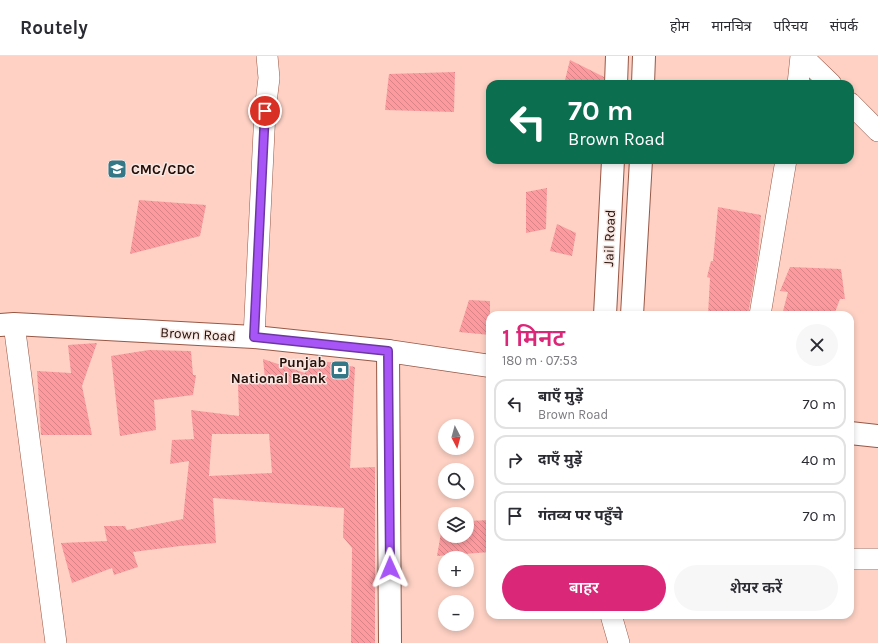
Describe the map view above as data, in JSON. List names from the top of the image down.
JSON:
{
  "streets": {
    "street": ["Jail Road", "Brown Road"]
  },
  "places": {
    "school or university": ["CMC/CDC"],
    "bank": ["Punjab National Bank"]
  },
  "north": "bottom",
  "page": {
    "header": "Routely",
    "nav": [
      "होम",
      "मानचित्र",
      "परिचय",
      "संपर्क"
    ],
    "turn": ["70 m", "Brown Road"],
    "heading": ["1 मिनट", "180 m · 07:53"],
    "list": [
      {
        "name": "बाएँ मुड़ें",
        "note": "Brown Road",
        "value": "70 m"
      },
      {
        "name": "दाएँ मुड़ें",
        "value": "40 m"
      },
      {
        "name": "गंतव्य पर पहुँचे",
        "value": "70 m"
      }
    ],
    "map_buttons": ["+", "−"],
    "buttons": ["बाहर", "शेयर करें"]
  }
}
